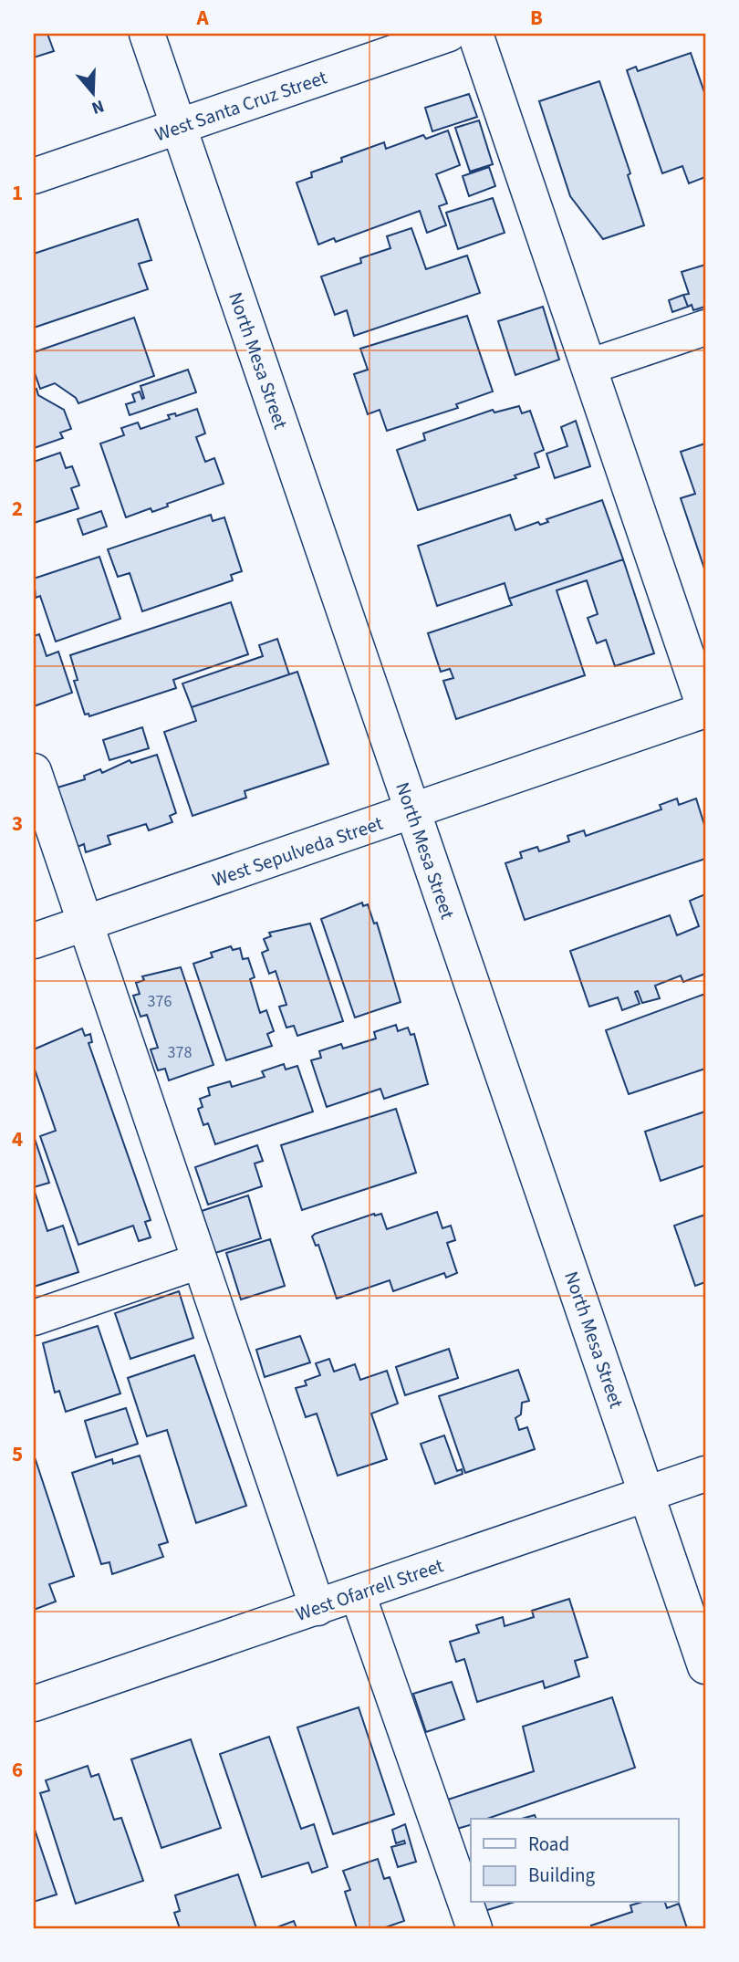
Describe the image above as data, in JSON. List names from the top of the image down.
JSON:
{
  "streets": {
    "street": [
      "West Santa Cruz Street",
      "North Mesa Street",
      "West Sepulveda Street",
      "West Ofarrell Street"
    ]
  },
  "crossings": [
    ["West Santa Cruz Street", "North Mesa Street"],
    ["North Mesa Street", "West Sepulveda Street"],
    ["North Mesa Street", "West Ofarrell Street"]
  ],
  "house_numbers": ["376", "378"],
  "legend": ["Road", "Building"],
  "north": "bottom",
  "grid": {
    "columns": ["A", "B"],
    "rows": [
      "1",
      "2",
      "3",
      "4",
      "5",
      "6"
    ]
  }
}
